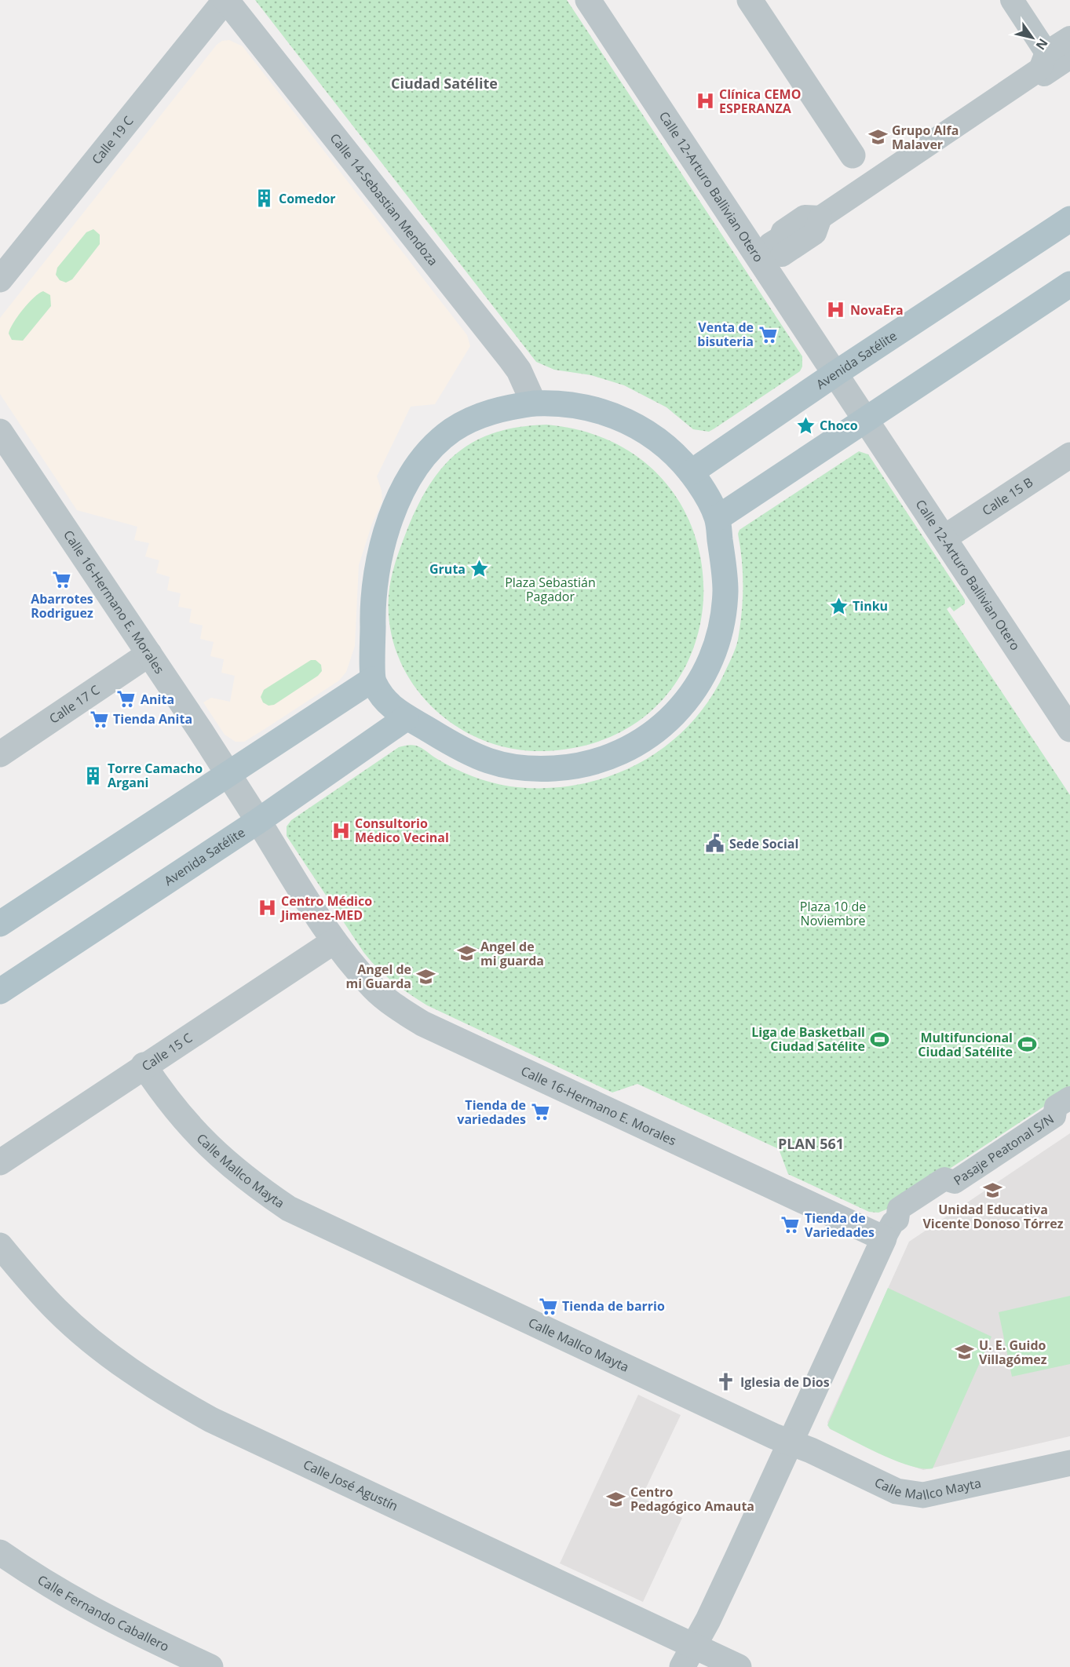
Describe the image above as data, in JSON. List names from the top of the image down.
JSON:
{
  "streets": {
    "main road": ["Avenida Satélite"],
    "street": [
      "Calle 19 C",
      "Calle 12-Arturo Ballivian Otero",
      "Calle 14-Sebastian Mendoza",
      "Calle 15 B",
      "Calle 16-Hermano E. Morales",
      "Calle 17 C",
      "Calle 15 C",
      "Pasaje Peatonal S/N",
      "Calle Mallco Mayta",
      "Calle José Agustín",
      "Calle Fernando Caballero"
    ]
  },
  "crossings": [
    ["Calle 19 C", "Calle 14-Sebastian Mendoza"],
    ["Calle 12-Arturo Ballivian Otero", "Avenida Satélite"],
    ["Calle 12-Arturo Ballivian Otero", "Calle 15 B"],
    ["Avenida Satélite", "Calle 16-Hermano E. Morales"],
    ["Calle 16-Hermano E. Morales", "Calle 17 C"],
    ["Calle 16-Hermano E. Morales", "Calle 15 C"],
    ["Calle 16-Hermano E. Morales", "Pasaje Peatonal S/N"],
    ["Calle 15 C", "Calle Mallco Mayta"]
  ],
  "districts": ["Ciudad Satélite", "PLAN 561"],
  "parks": ["Plaza Sebastián Pagador", "Plaza 10 de Noviembre"],
  "places": {
    "hospital": [
      "Clínica CEMO ESPERANZA",
      "NovaEra",
      "Consultorio Médico Vecinal",
      "Centro Médico Jimenez-MED"
    ],
    "school or university": [
      "Grupo Alfa Malaver",
      "Angel de mi guarda",
      "Angel de mi Guarda",
      "Unidad Educativa Vicente Donoso Tórrez",
      "U. E. Guido Villagómez",
      "Centro Pedagógico Amauta"
    ],
    "building": ["Comedor", "Torre Camacho Argani"],
    "supermarket": [
      "Venta de bisuteria",
      "Abarrotes Rodriguez",
      "Anita",
      "Tienda Anita",
      "Tienda de variedades",
      "Tienda de Variedades",
      "Tienda de barrio"
    ],
    "place": ["Choco", "Gruta", "Tinku"],
    "public building": ["Sede Social"],
    "sports": ["Liga de Basketball Ciudad Satélite", "Multifuncional Ciudad Satélite"],
    "church": ["Iglesia de Dios"]
  },
  "north": "bottom right"
}
